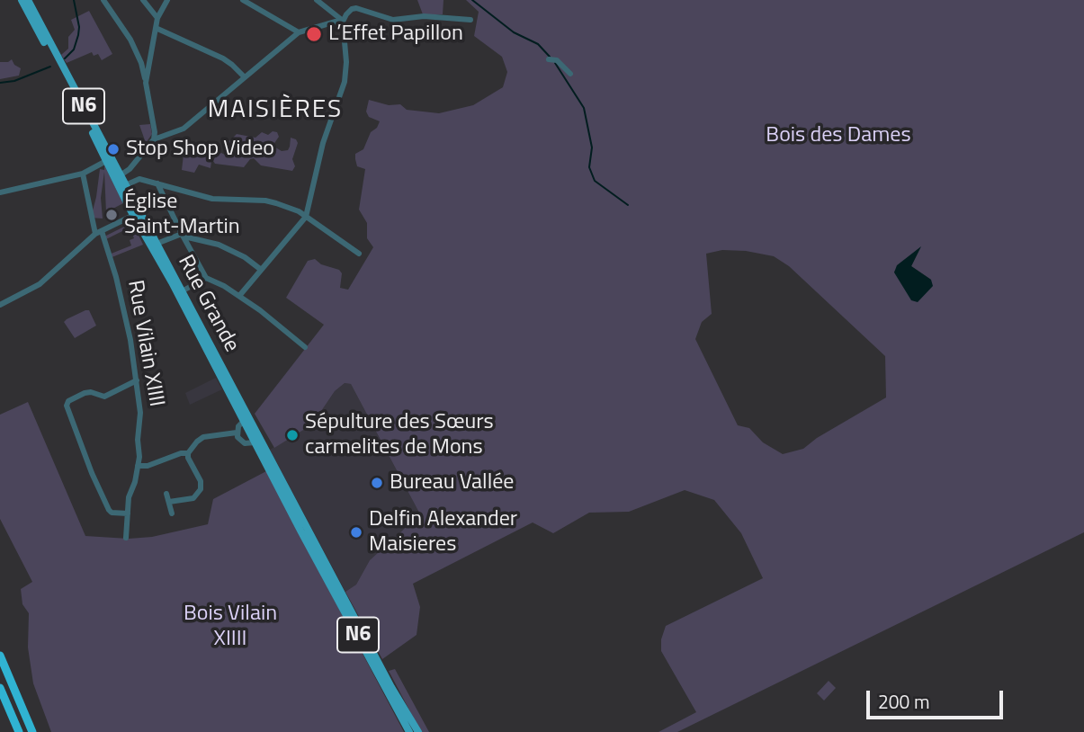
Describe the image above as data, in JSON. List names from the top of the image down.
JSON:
{
  "streets": {
    "main road": ["N6", "Rue Grande"],
    "street": ["Rue Vilain XIIII"]
  },
  "districts": ["MAISIÈRES"],
  "parks": ["Bois des Dames", "Bois Vilain XIIII"],
  "places": [
    "L’Effet Papillon",
    "Stop Shop Video",
    "Église Saint-Martin",
    "Sépulture des Sœurs carmelites de Mons",
    "Bureau Vallée",
    "Delfin Alexander Maisieres"
  ],
  "scale_bar": "200 m"
}
